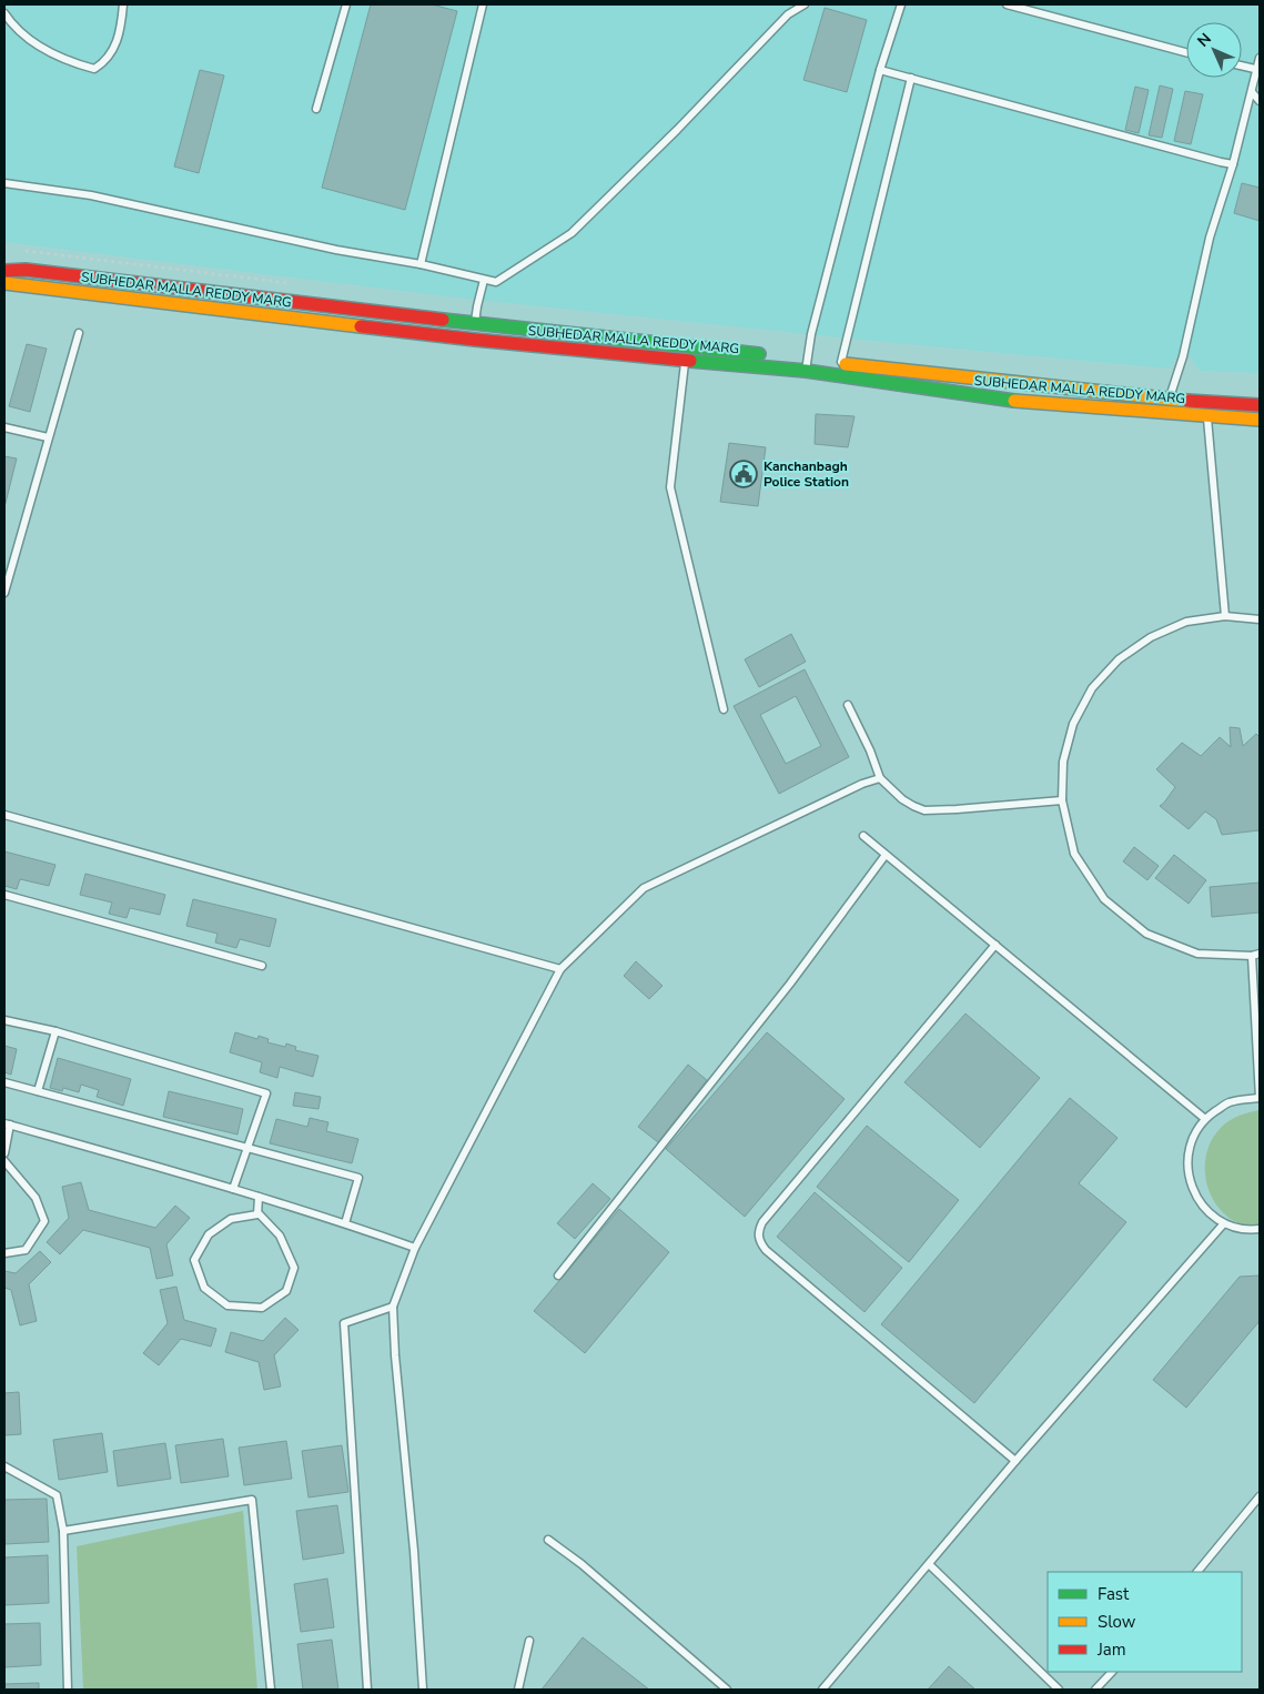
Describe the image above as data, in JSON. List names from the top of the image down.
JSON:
{
  "streets": {
    "main road": ["SUBHEDAR MALLA REDDY MARG"]
  },
  "places": {
    "public building": ["Kanchanbagh Police Station"]
  },
  "legend": ["Fast", "Slow", "Jam"],
  "north": "top left"
}
